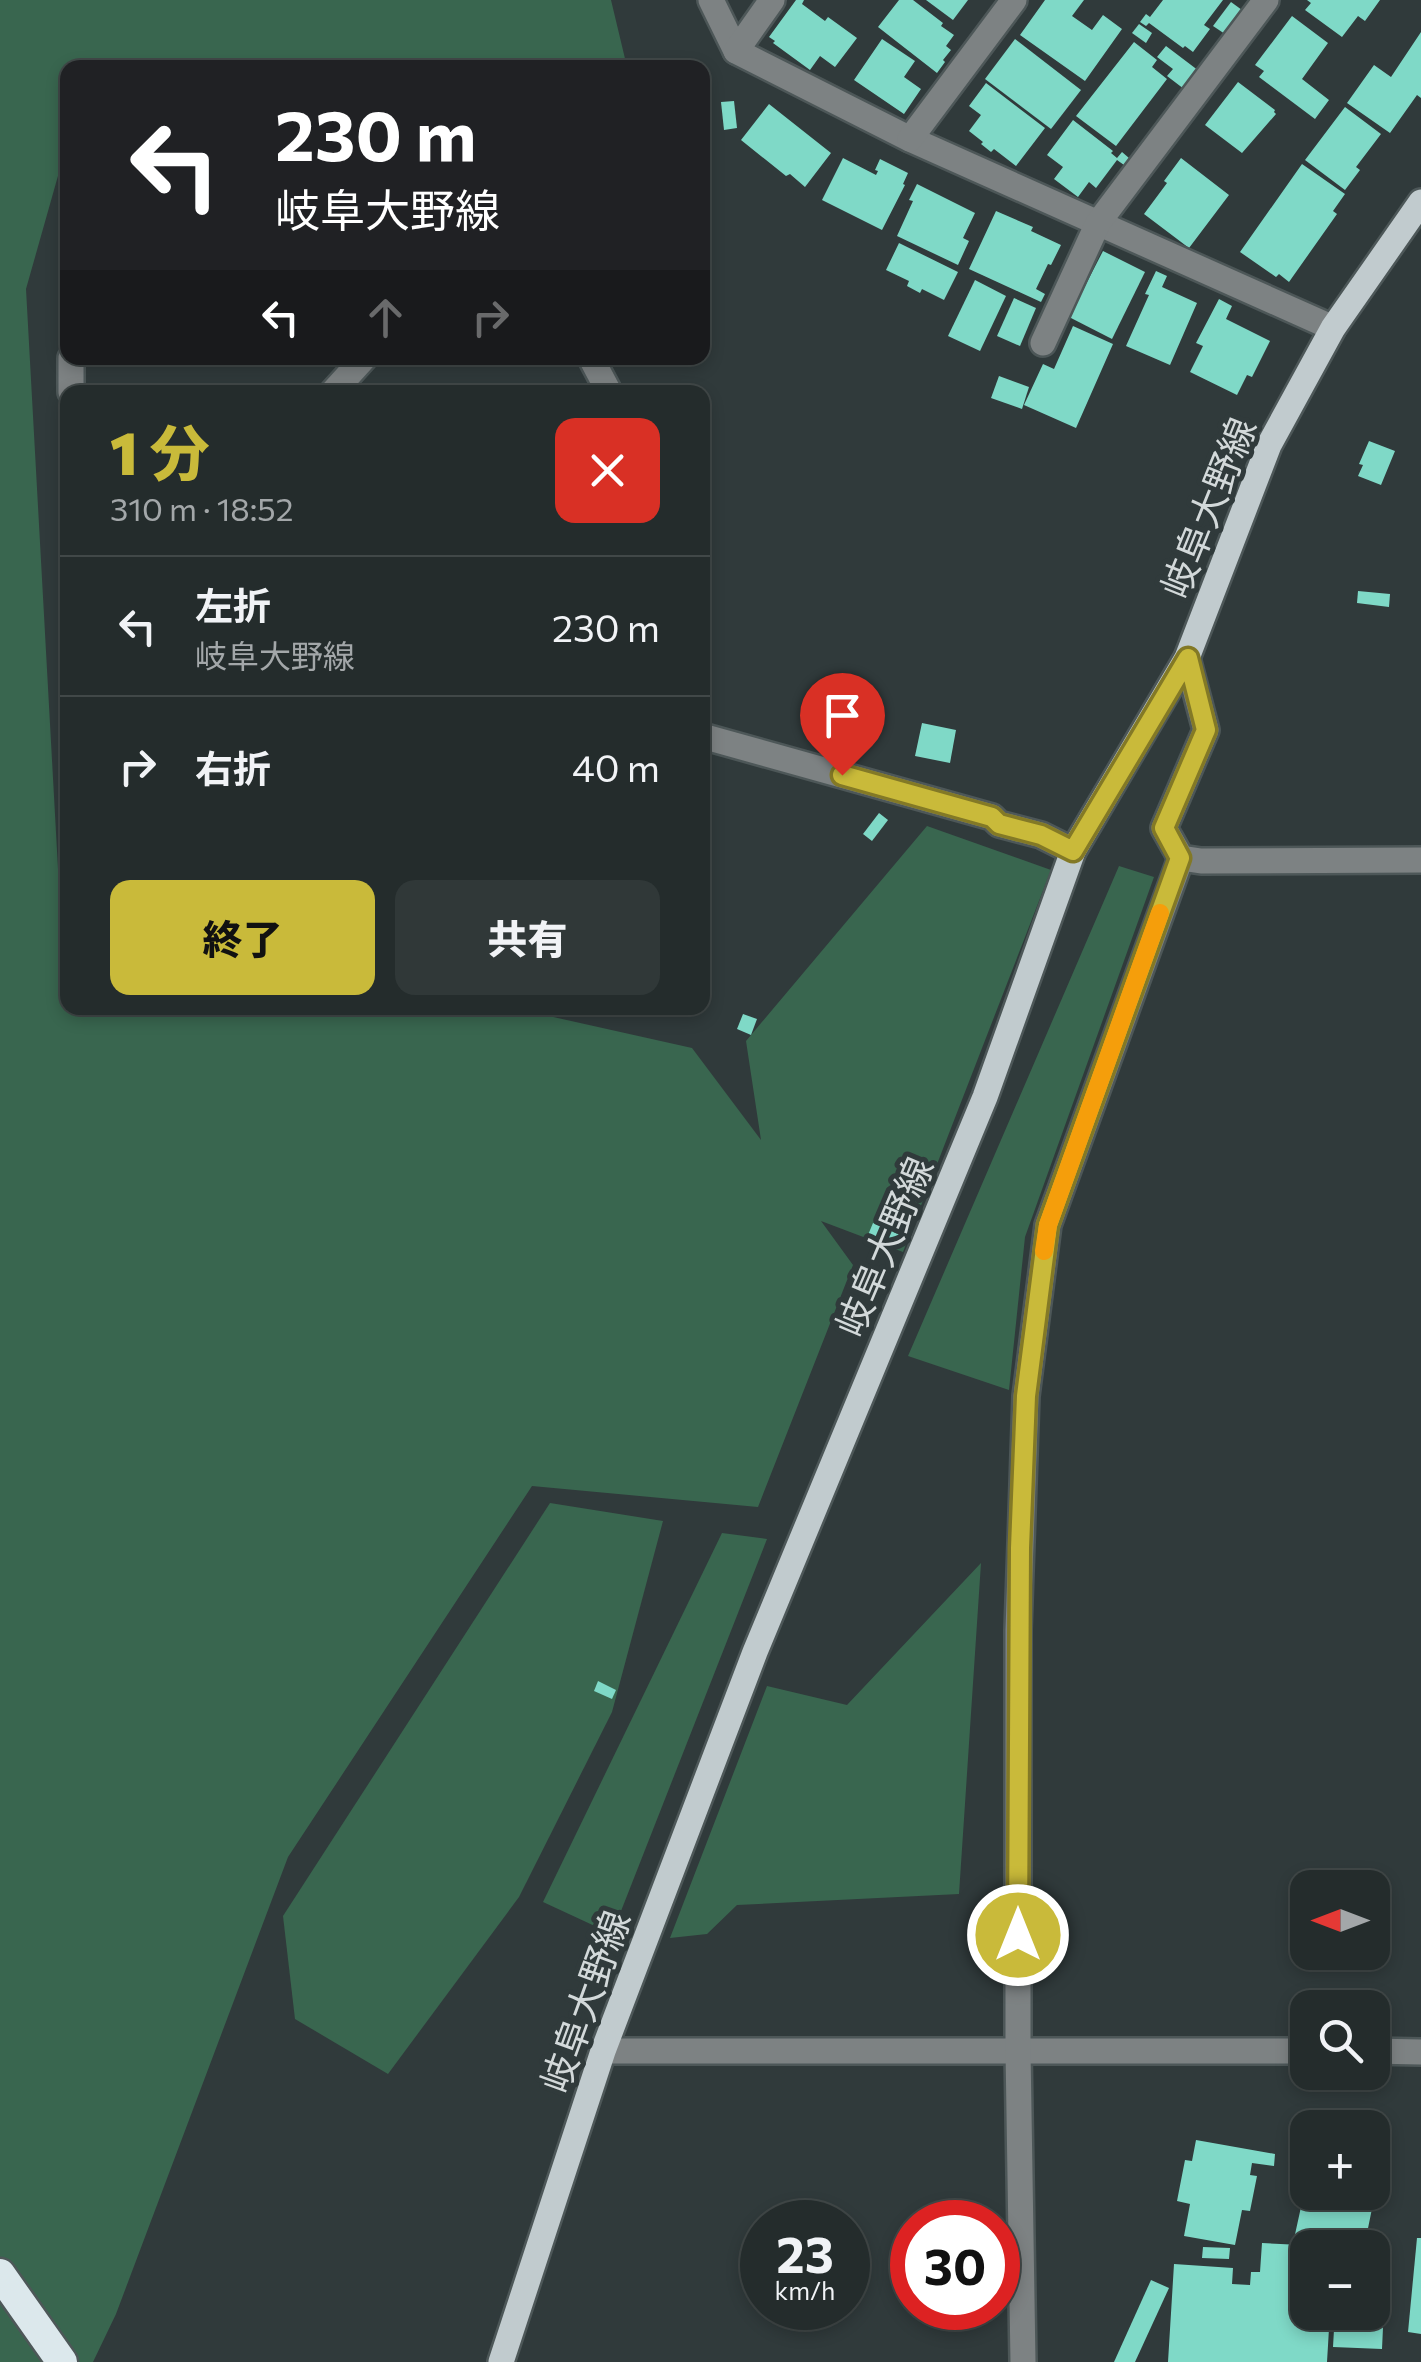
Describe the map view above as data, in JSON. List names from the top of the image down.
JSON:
{
  "streets": {
    "main road": ["岐阜大野線"]
  },
  "north": "left",
  "page": {
    "turn": ["230 m", "岐阜大野線"],
    "heading": ["1 分", "310 m · 18:52"],
    "list": [
      {
        "name": "左折",
        "note": "岐阜大野線",
        "value": "230 m"
      },
      {
        "name": "右折",
        "value": "40 m"
      }
    ],
    "buttons": ["終了", "共有"],
    "map_buttons": ["+", "−"],
    "speed": "23 km/h",
    "limit": "30"
  }
}
